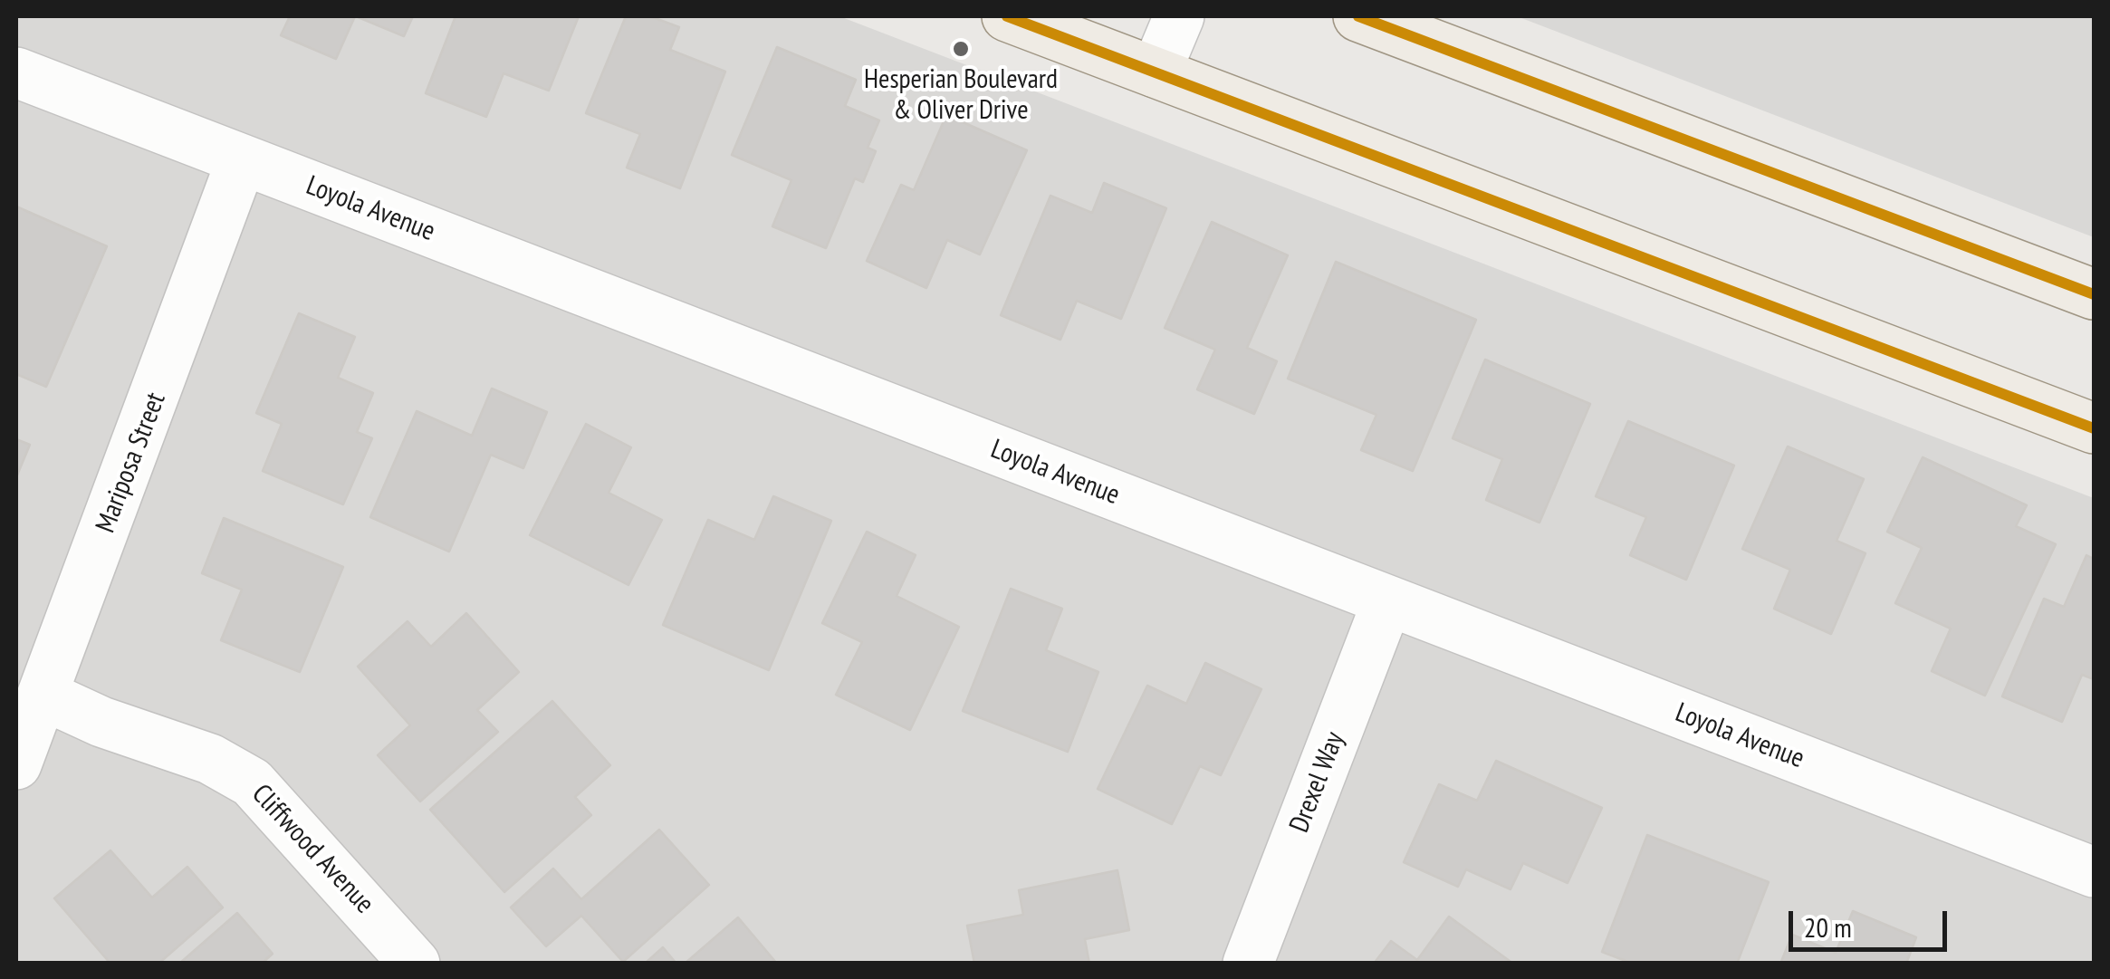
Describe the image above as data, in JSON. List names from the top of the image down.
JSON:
{
  "streets": {
    "street": [
      "Loyola Avenue",
      "Mariposa Street",
      "Drexel Way",
      "Cliffwood Avenue"
    ]
  },
  "crossings": [
    ["Loyola Avenue", "Mariposa Street"],
    ["Loyola Avenue", "Drexel Way"],
    ["Mariposa Street", "Cliffwood Avenue"]
  ],
  "places": ["Hesperian Boulevard & Oliver Drive"],
  "scale_bar": "20 m"
}
